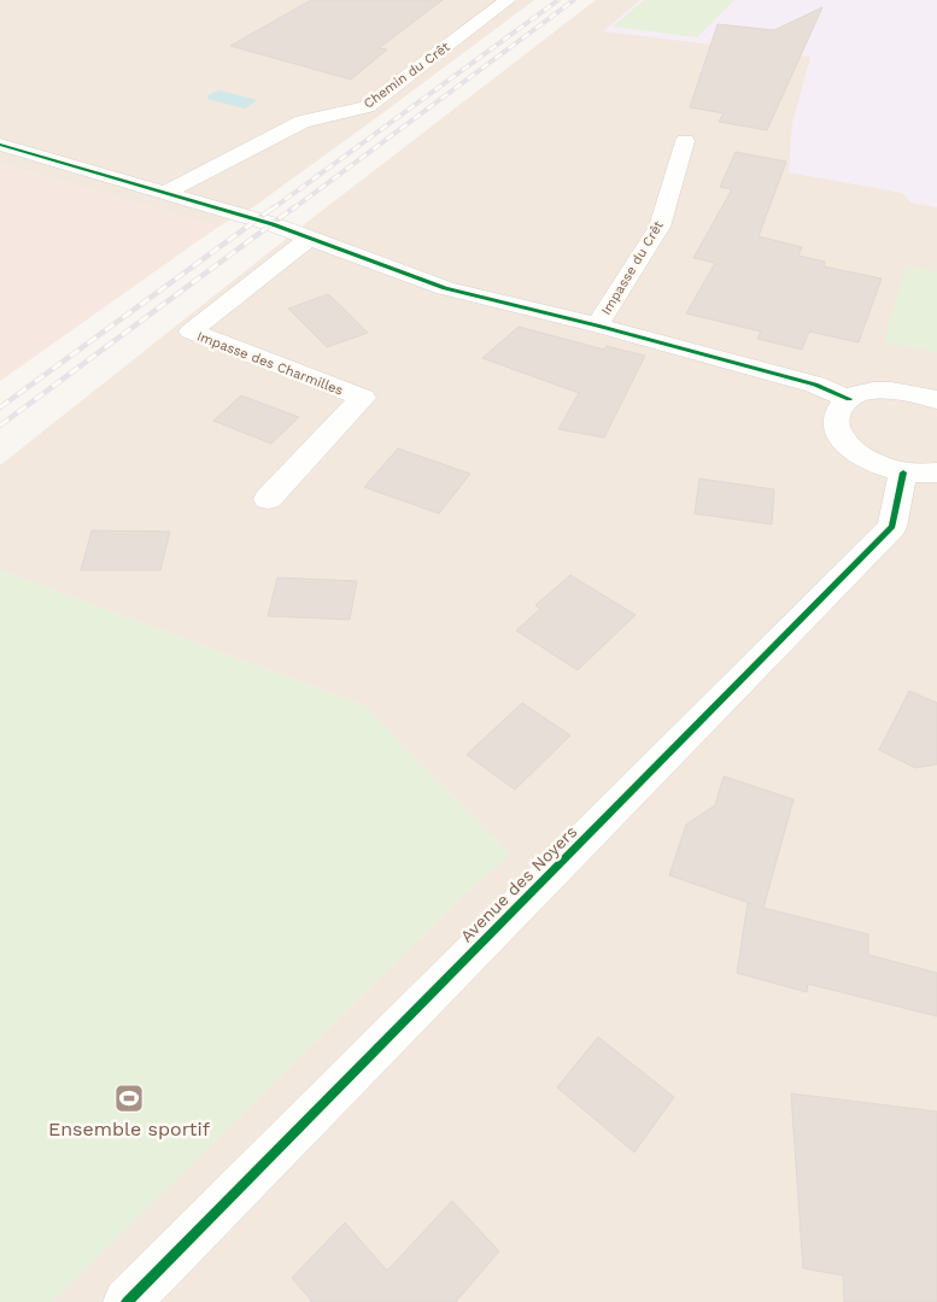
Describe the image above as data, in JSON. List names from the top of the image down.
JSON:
{
  "streets": {
    "street": [
      "Chemin du Crêt",
      "Impasse du Crêt",
      "Impasse des Charmilles",
      "Avenue des Noyers"
    ]
  },
  "places": {
    "sports": ["Ensemble sportif"]
  }
}
